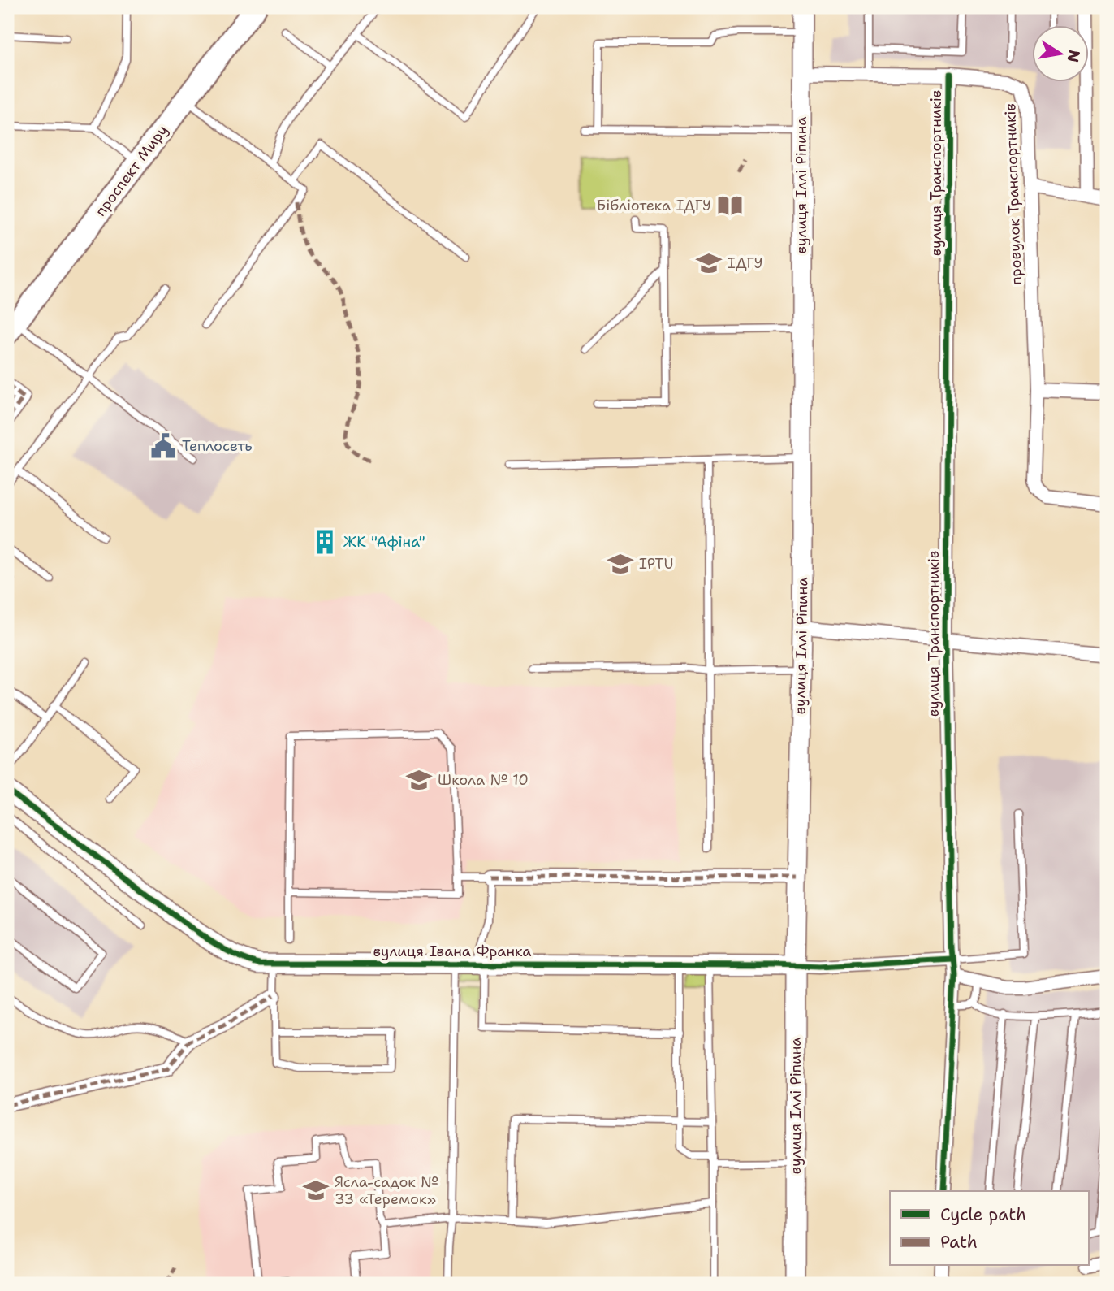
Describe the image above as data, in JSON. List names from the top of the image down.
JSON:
{
  "streets": {
    "main road": ["проспект Миру", "вулиця Іллі Ріпина", "вулиця Івана Франка"],
    "street": ["вулиця Транспортників", "провулок Транспортників"]
  },
  "crossings": [
    ["вулиця Транспортників", "провулок Транспортників"],
    ["вулиця Транспортників", "вулиця Івана Франка"],
    ["вулиця Іллі Ріпина", "провулок Транспортників"],
    ["вулиця Іллі Ріпина", "вулиця Івана Франка"]
  ],
  "places": {
    "library": ["Бібліотека ІДГУ"],
    "school or university": [
      "ІДГУ",
      "IPTU",
      "Школа № 10",
      "Ясла-садок № 33 «Теремок»"
    ],
    "public building": ["Теплосеть"],
    "building": ["ЖК \"Афіна\""]
  },
  "legend": ["Cycle path", "Path"],
  "north": "right"
}
